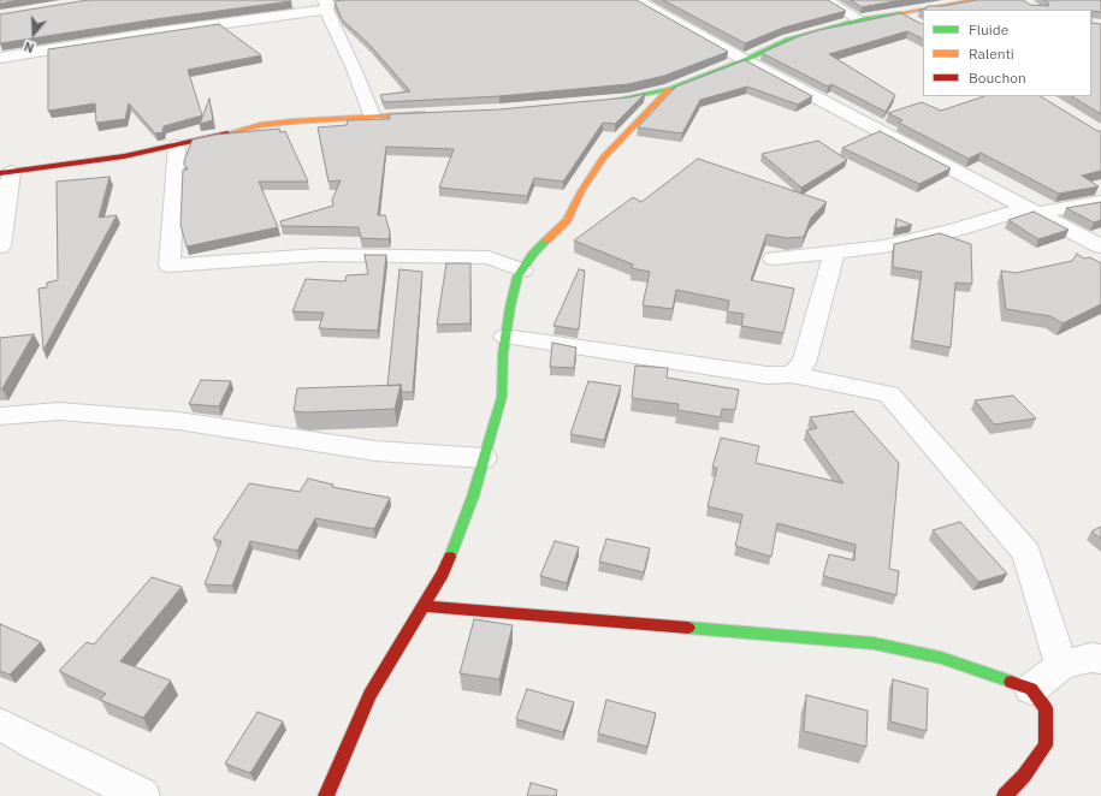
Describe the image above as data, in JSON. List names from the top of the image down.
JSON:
{
  "legend": ["Fluide", "Ralenti", "Bouchon"],
  "north": "bottom"
}
